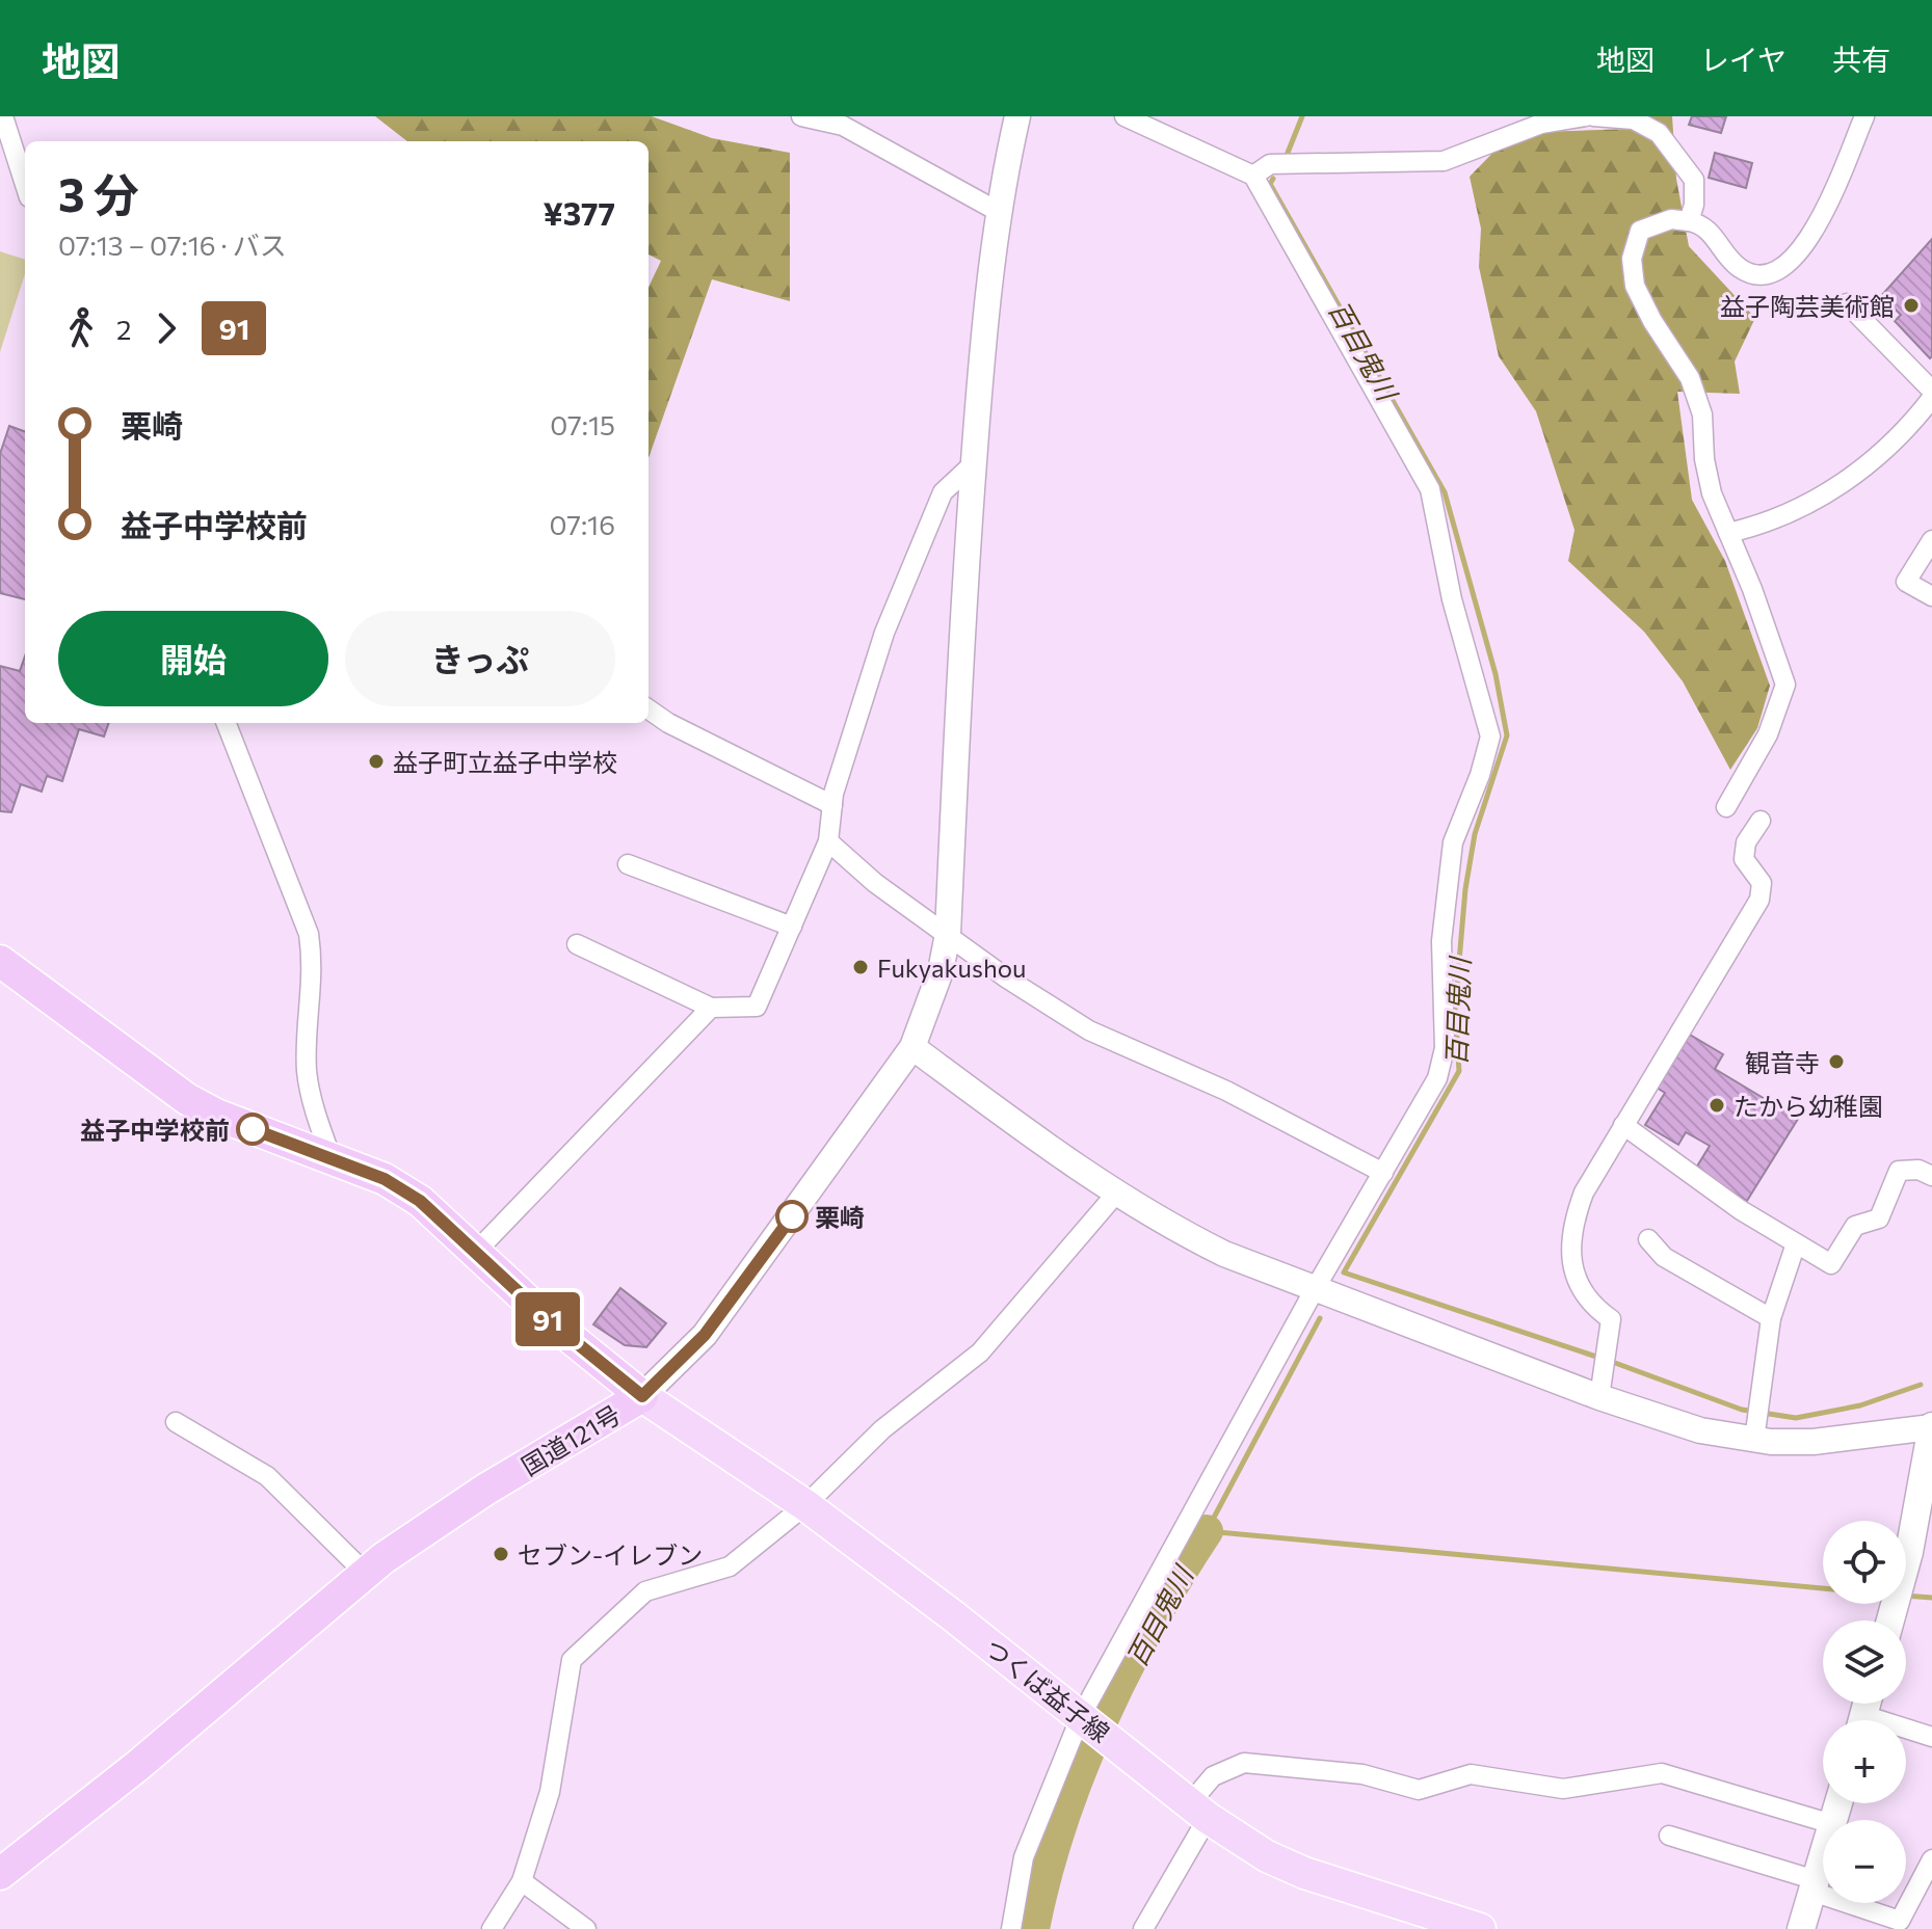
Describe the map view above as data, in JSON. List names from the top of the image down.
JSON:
{
  "streets": {
    "highway": ["国道121号"],
    "main road": ["つくば益子線"]
  },
  "crossings": [
    ["国道121号", "つくば益子線"]
  ],
  "water": ["百目鬼川"],
  "places": [
    "益子陶芸美術館",
    "益子町立益子中学校",
    "Fukyakushou",
    "観音寺",
    "たから幼稚園",
    "益子中学校前",
    "栗崎",
    "セブン-イレブン"
  ],
  "lines": ["bus line 91"],
  "page": {
    "header": "地図",
    "nav": ["地図", "レイヤ", "共有"],
    "on_map": "91",
    "heading": ["3 分", "07:13 – 07:16 · バス", "¥377"],
    "legs": ["2", "91"],
    "list": [
      {
        "name": "栗崎",
        "value": "07:15"
      },
      {
        "name": "益子中学校前",
        "value": "07:16"
      }
    ],
    "buttons": ["開始", "きっぷ"],
    "map_buttons": ["+", "−"]
  }
}
